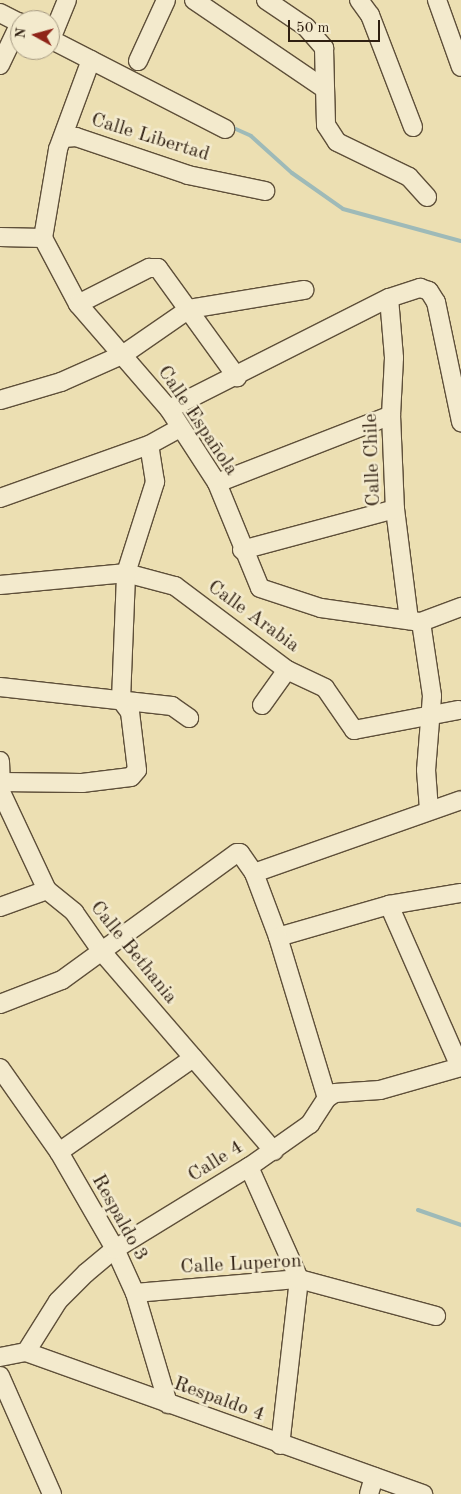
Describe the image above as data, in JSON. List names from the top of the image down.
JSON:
{
  "streets": {
    "street": [
      "Calle Libertad",
      "Calle Española",
      "Calle Chile",
      "Calle Arabia",
      "Calle Bethania",
      "Calle 4",
      "Respaldo 3",
      "Calle Luperon",
      "Respaldo 4"
    ]
  },
  "crossings": [
    ["Calle Libertad", "Calle Española"],
    ["Calle Española", "Calle Chile"],
    ["Calle Chile", "Calle Arabia"],
    ["Calle Bethania", "Calle 4"],
    ["Calle 4", "Respaldo 3"],
    ["Calle 4", "Respaldo 4"],
    ["Respaldo 3", "Calle Luperon"],
    ["Respaldo 3", "Respaldo 4"]
  ],
  "scale_bar": "50 m",
  "north": "left"
}
